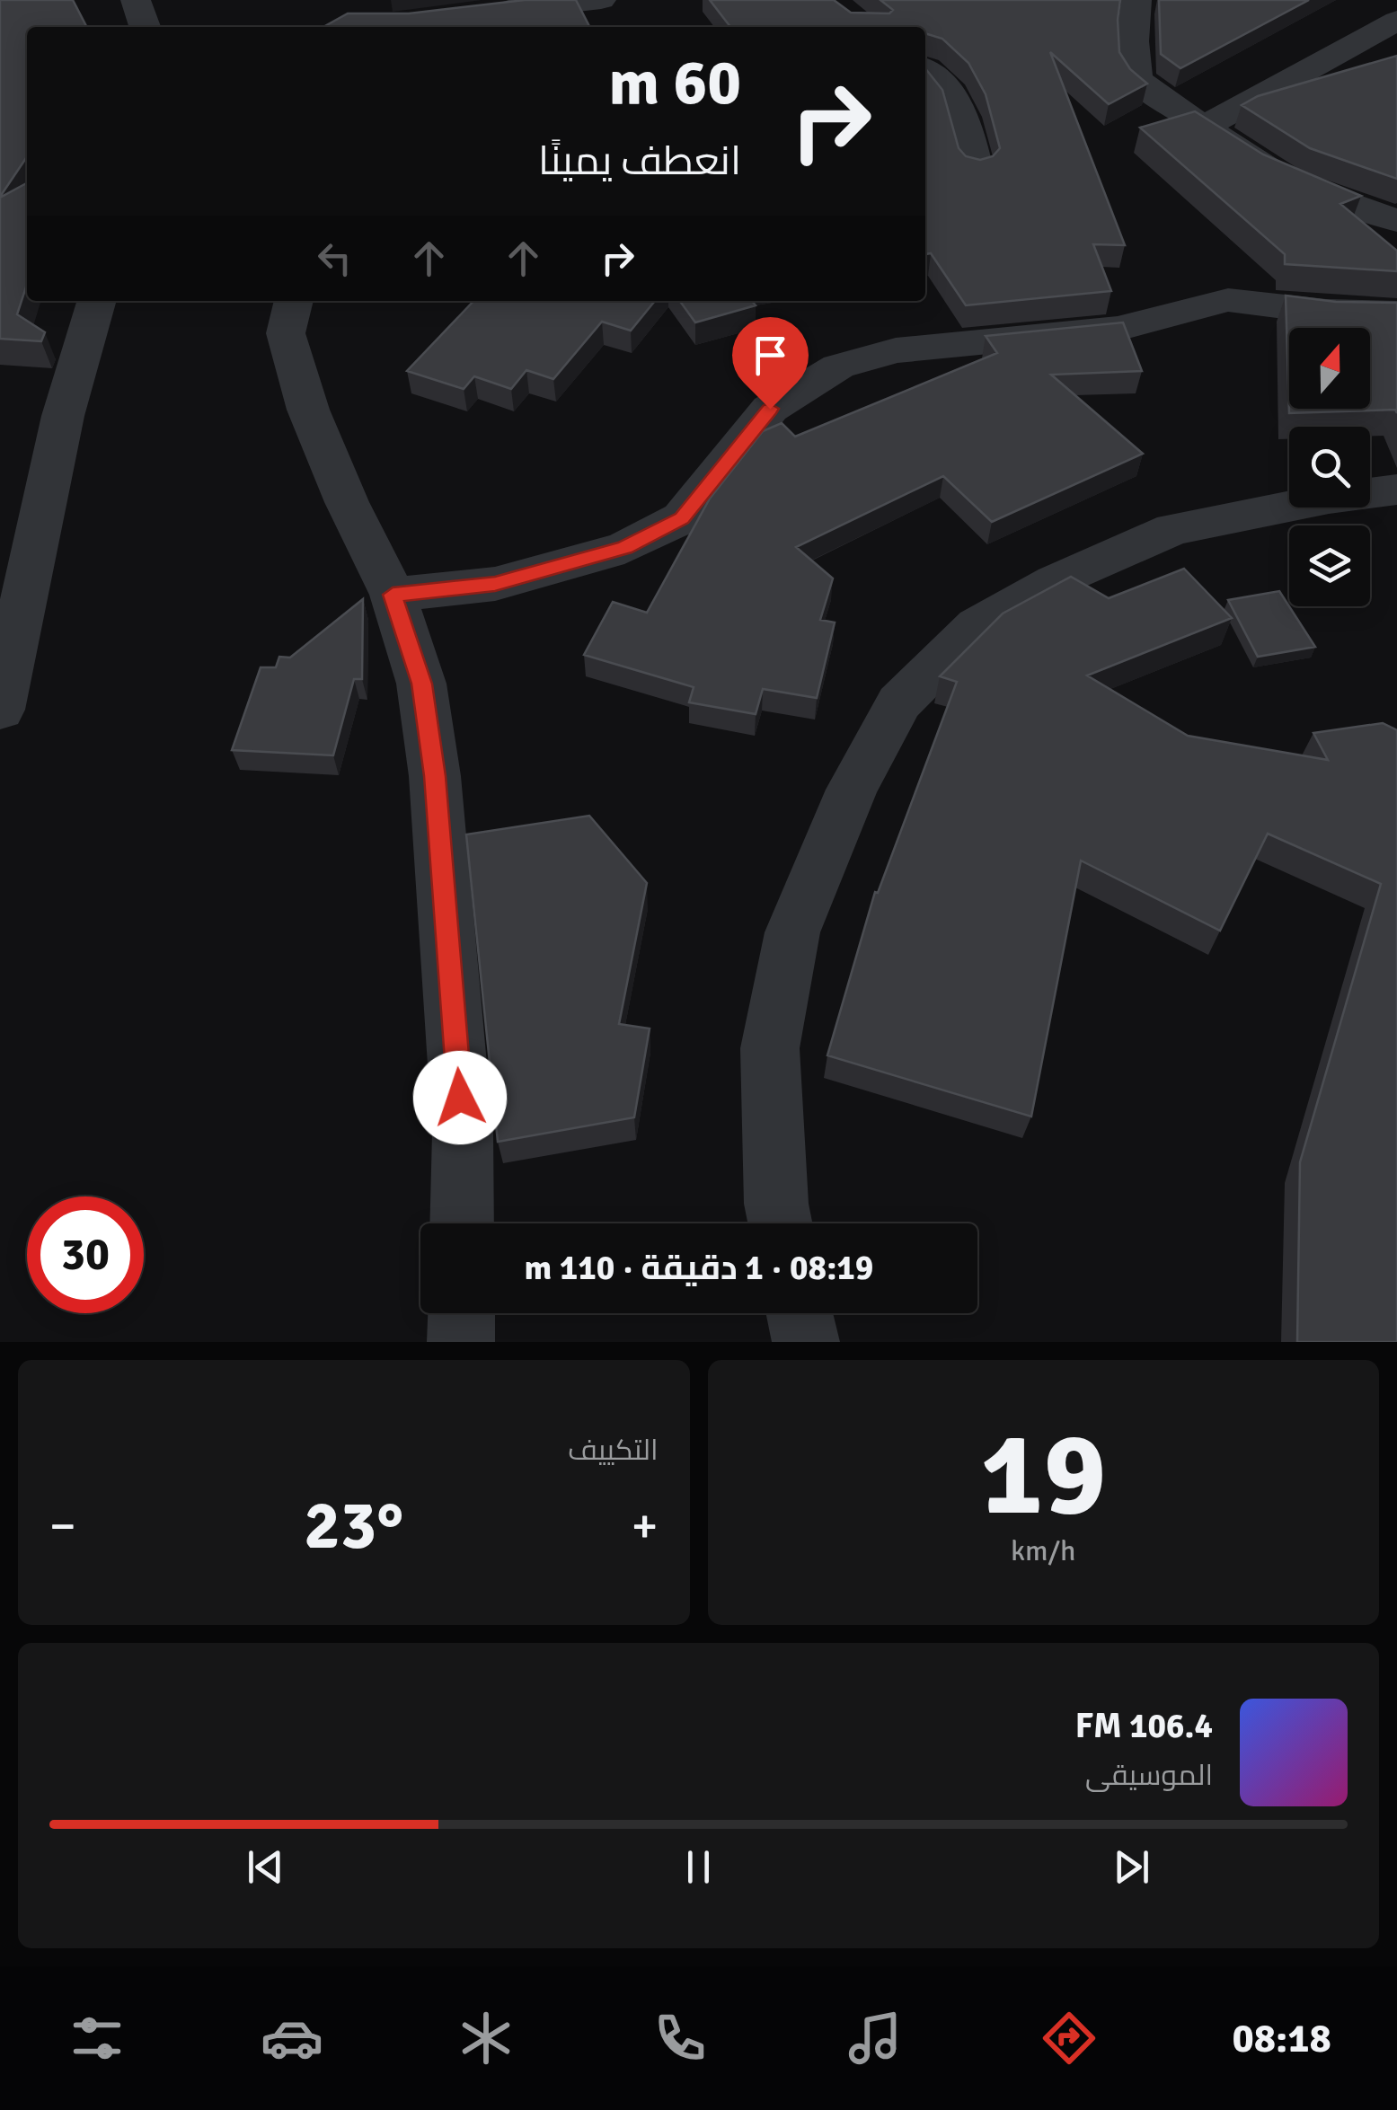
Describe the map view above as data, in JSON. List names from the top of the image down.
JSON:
{
  "north": "top",
  "page": {
    "turn": ["60 m", "انعطف يمينًا"],
    "limit": "30",
    "trip": "08:19 · 1 دقيقة · 110 m",
    "tile": [
      ["19", "km/h"],
      "التكييف"
    ],
    "heat": ["−", "23°", "+"],
    "song": ["106.4 FM", "الموسيقى"],
    "tabs": "08:18"
  }
}
